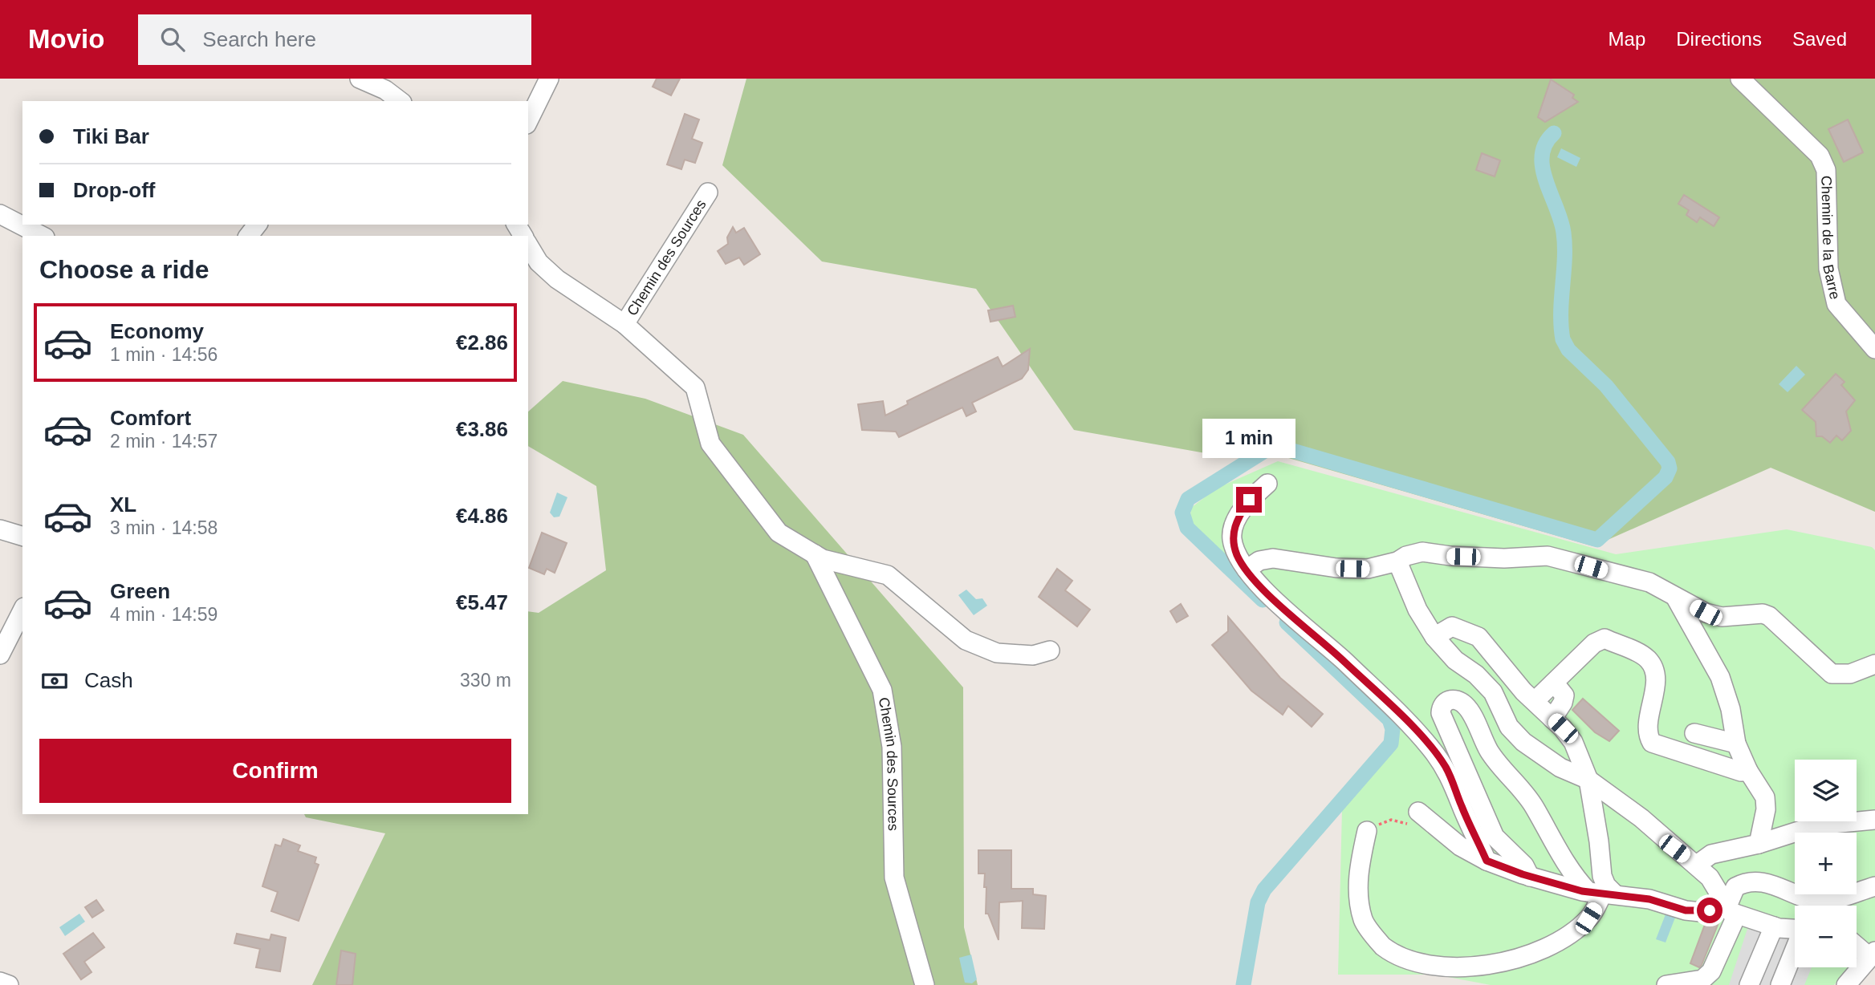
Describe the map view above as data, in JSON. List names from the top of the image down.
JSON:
{
  "streets": {
    "street": ["Chemin de la Barre", "Chemin des Sources"]
  },
  "page": {
    "header": "Movio",
    "search": "Search here",
    "nav": ["Map", "Directions", "Saved"],
    "banner": ["Tiki Bar", "Drop-off"],
    "heading": "Choose a ride",
    "list": [
      {
        "name": "Economy",
        "note": "1 min · 14:56",
        "value": "€2.86"
      },
      {
        "name": "Comfort",
        "note": "2 min · 14:57",
        "value": "€3.86"
      },
      {
        "name": "XL",
        "note": "3 min · 14:58",
        "value": "€4.86"
      },
      {
        "name": "Green",
        "note": "4 min · 14:59",
        "value": "€5.47"
      }
    ],
    "bubble": "1 min",
    "pay": ["Cash", "330 m"],
    "buttons": "Confirm",
    "map_buttons": ["+", "−"]
  }
}
